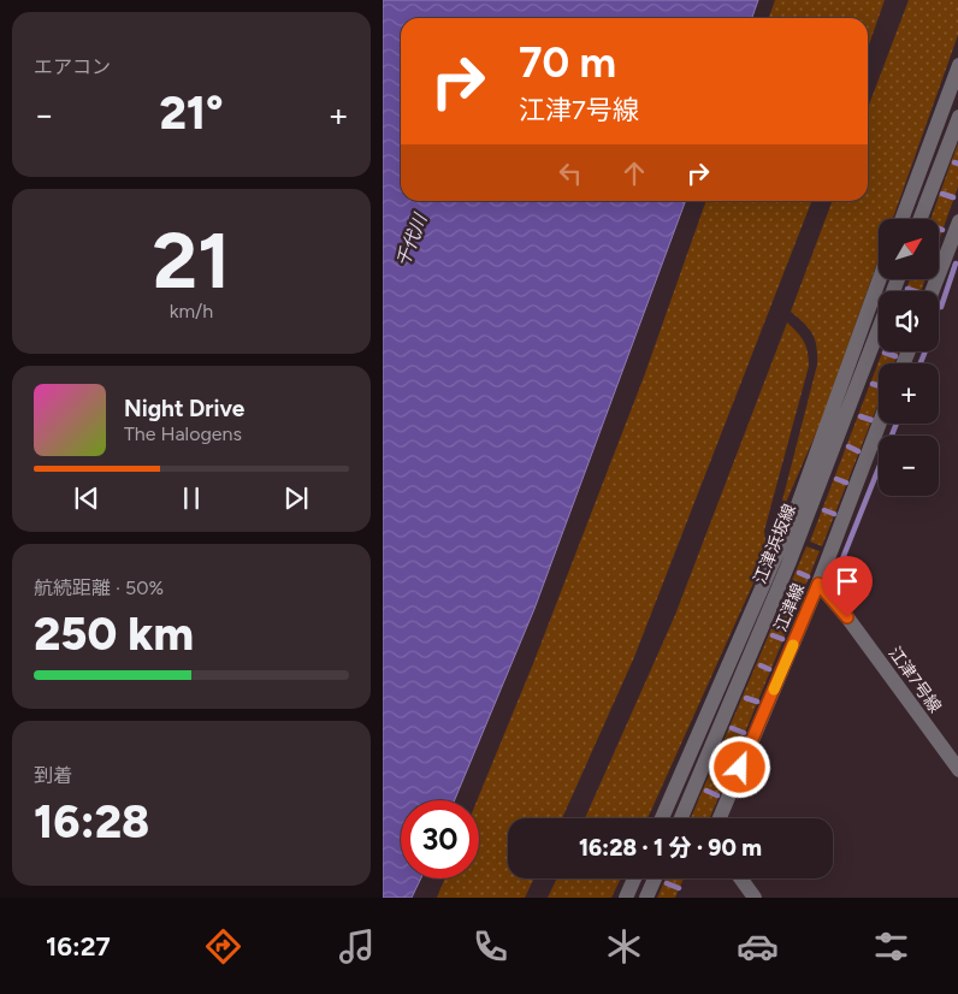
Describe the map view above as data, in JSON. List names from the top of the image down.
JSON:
{
  "streets": {
    "street": ["江津浜坂線", "江津線", "江津7号線"]
  },
  "crossings": [
    ["江津線", "江津7号線"]
  ],
  "water": ["千代川"],
  "north": "top right",
  "page": {
    "tile": [
      "エアコン",
      ["21", "km/h"],
      ["航続距離 · 50%", "250 km"],
      ["到着", "16:28"]
    ],
    "turn": ["70 m", "江津7号線"],
    "heat": ["−", "21°", "+"],
    "map_buttons": ["+", "−"],
    "song": ["Night Drive", "The Halogens"],
    "limit": "30",
    "trip": "16:28 · 1 分 · 90 m",
    "tabs": "16:27"
  }
}
